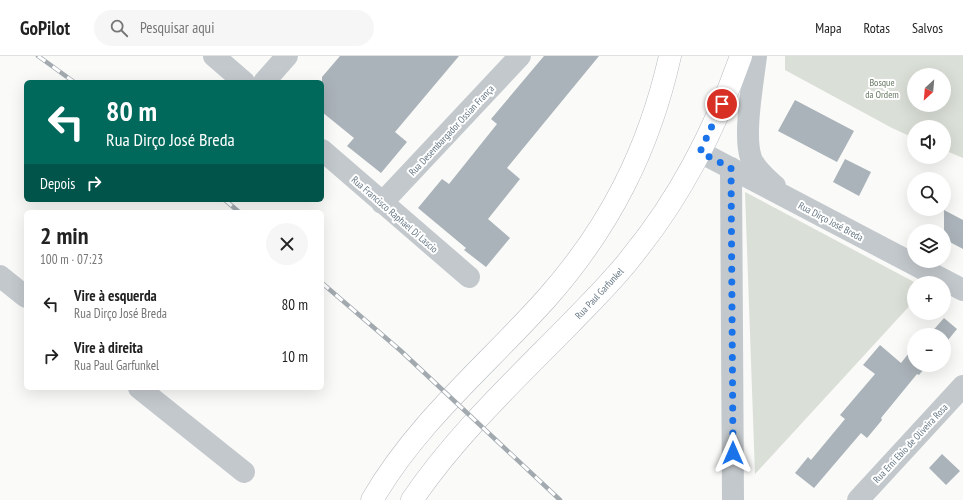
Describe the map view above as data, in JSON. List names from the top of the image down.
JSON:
{
  "streets": {
    "main road": ["Rua Paul Garfunkel"],
    "street": [
      "Rua Desembargador Ossian França",
      "Rua Francisco Raphael Di Lascio",
      "Rua Dirço José Breda",
      "Rua Erni Ebio de Oliveira Rosa"
    ]
  },
  "crossings": [
    ["Rua Desembargador Ossian França", "Rua Francisco Raphael Di Lascio"],
    ["Rua Dirço José Breda", "Rua Paul Garfunkel"]
  ],
  "parks": ["Bosque da Ordem"],
  "north": "bottom left",
  "page": {
    "header": "GoPilot",
    "search": "Pesquisar aqui",
    "nav": ["Mapa", "Rotas", "Salvos"],
    "map_buttons": ["+", "−"],
    "turn": ["80 m", "Rua Dirço José Breda"],
    "then": "Depois",
    "heading": ["2 min", "100 m · 07:23"],
    "list": [
      {
        "name": "Vire à esquerda",
        "note": "Rua Dirço José Breda",
        "value": "80 m"
      },
      {
        "name": "Vire à direita",
        "note": "Rua Paul Garfunkel",
        "value": "10 m"
      }
    ]
  }
}
